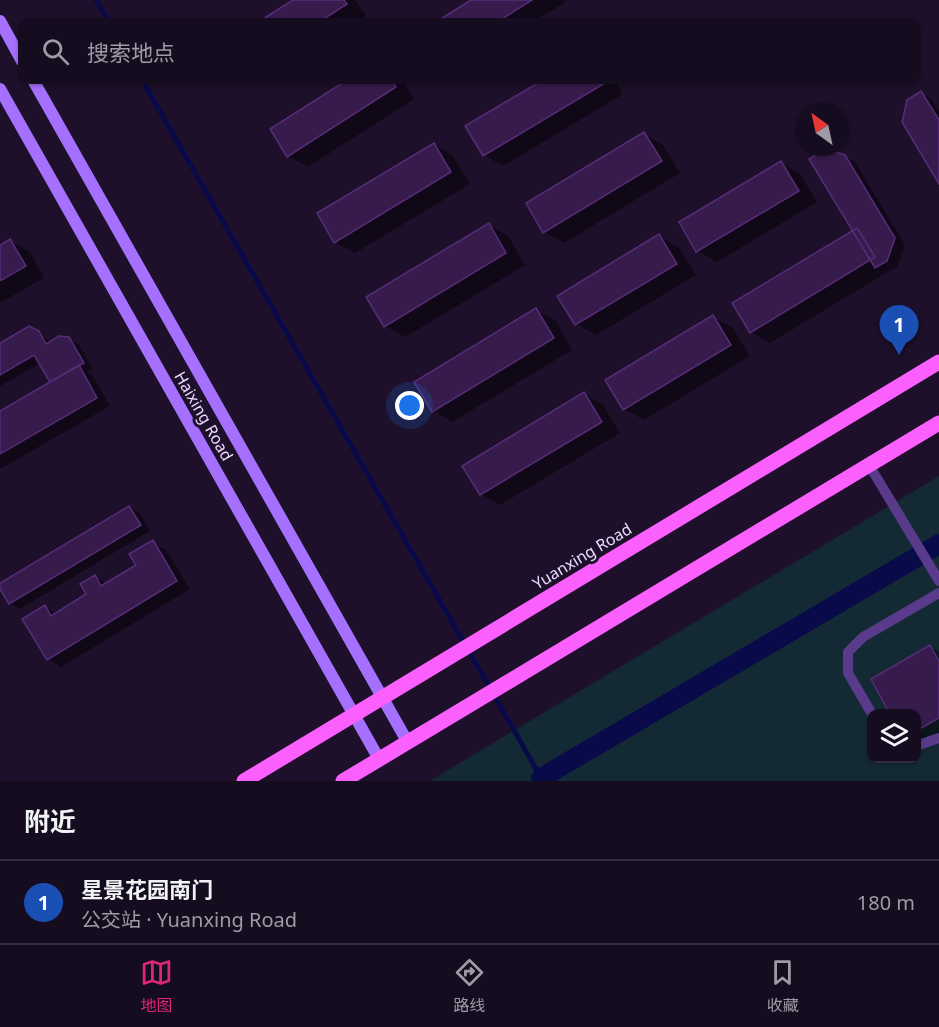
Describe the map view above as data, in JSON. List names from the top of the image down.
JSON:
{
  "streets": {
    "main road": ["Haixing Road", "Yuanxing Road"]
  },
  "crossings": [
    ["Haixing Road", "Yuanxing Road"]
  ],
  "north": "top left",
  "page": {
    "search": "搜索地点",
    "pins": "1",
    "heading": "附近",
    "list": [
      {
        "mark": "1",
        "name": "星景花园南门",
        "note": "公交站 · Yuanxing Road",
        "value": "180 m"
      }
    ],
    "nav": ["地图", "路线", "收藏"]
  }
}
